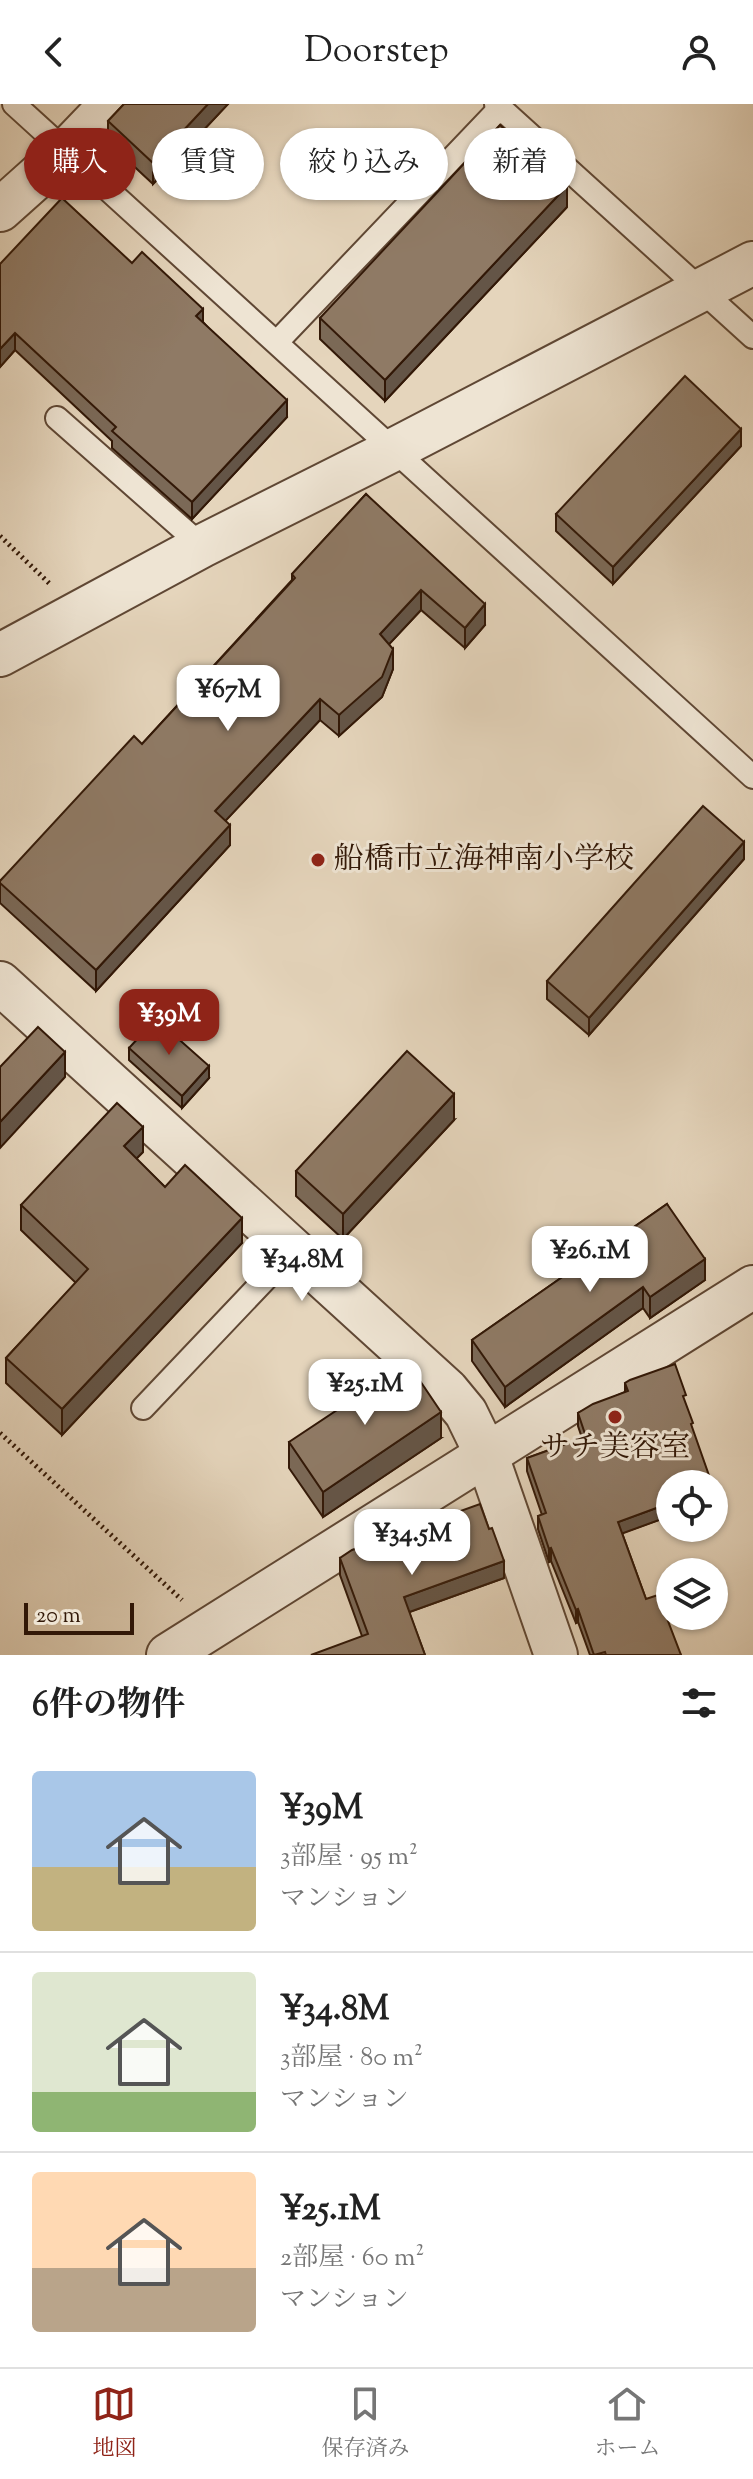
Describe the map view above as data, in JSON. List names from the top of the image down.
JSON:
{
  "places": ["船橋市立海神南小学校", "サチ美容室"],
  "scale_bar": "20 m",
  "page": {
    "header": "Doorstep",
    "chip": [
      "購入",
      "賃貸",
      "絞り込み",
      "新着"
    ],
    "price": [
      "¥67M",
      "¥39M",
      "¥26.1M",
      "¥34.8M",
      "¥25.1M",
      "¥34.5M"
    ],
    "scale": "20 m",
    "heading": "6件の物件",
    "list": [
      {
        "name": "¥39M",
        "note": "3部屋 · 95 m² · マンション"
      },
      {
        "name": "¥34.8M",
        "note": "3部屋 · 80 m² · マンション"
      },
      {
        "name": "¥25.1M",
        "note": "2部屋 · 60 m² · マンション"
      }
    ],
    "tabs": ["地図", "保存済み", "ホーム"]
  }
}
